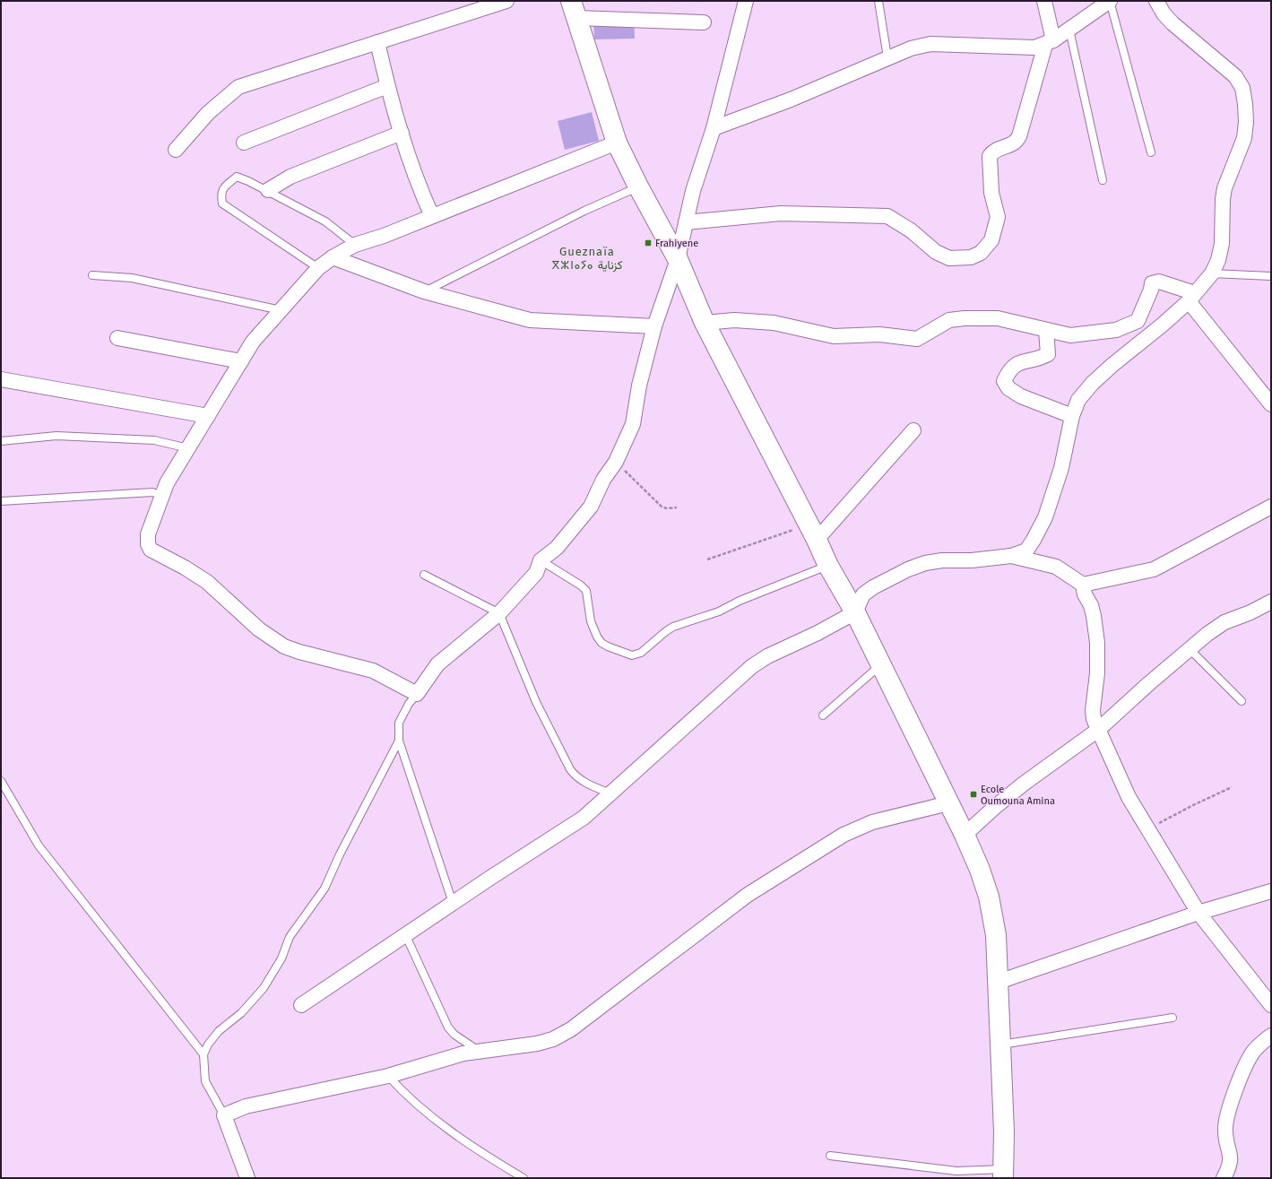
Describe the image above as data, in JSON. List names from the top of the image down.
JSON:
{
  "districts": ["Gueznaïa ⴳⵣⵏⴰⵢⴰ كزناية"],
  "places": {
    "transit": ["Frahiyene", "Ecole Oumouna Amina"]
  }
}
